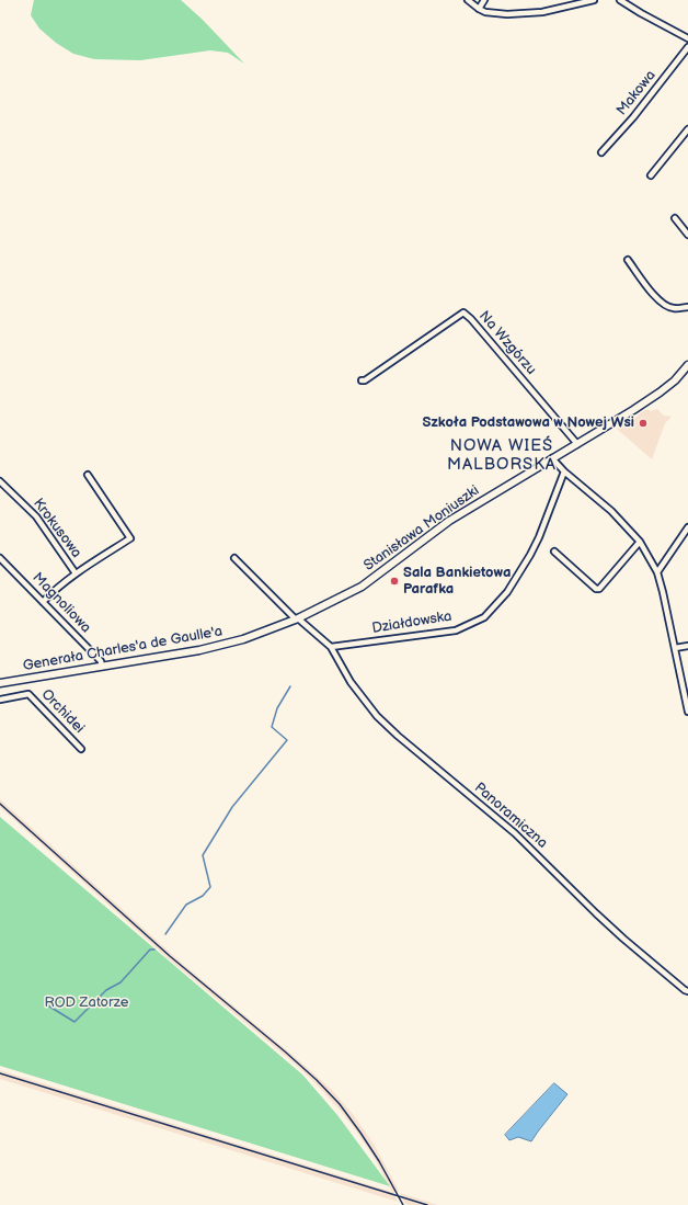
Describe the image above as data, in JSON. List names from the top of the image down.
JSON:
{
  "streets": {
    "main road": ["Stanisława Moniuszki", "Generała Charles'a de Gaulle'a"],
    "street": [
      "Makowa",
      "Na Wzgórzu",
      "Krokusowa",
      "Magnoliowa",
      "Działdowska",
      "Orchidei",
      "Panoramiczna"
    ]
  },
  "crossings": [
    ["Na Wzgórzu", "Stanisława Moniuszki"],
    ["Krokusowa", "Magnoliowa"],
    ["Stanisława Moniuszki", "Generała Charles'a de Gaulle'a"],
    ["Magnoliowa", "Generała Charles'a de Gaulle'a"],
    ["Działdowska", "Panoramiczna"]
  ],
  "districts": ["NOWA WIEŚ MALBORSKA"],
  "parks": ["ROD Zatorze"],
  "places": ["Szkoła Podstawowa w Nowej Wsi", "Sala Bankietowa Parafka"]
}
